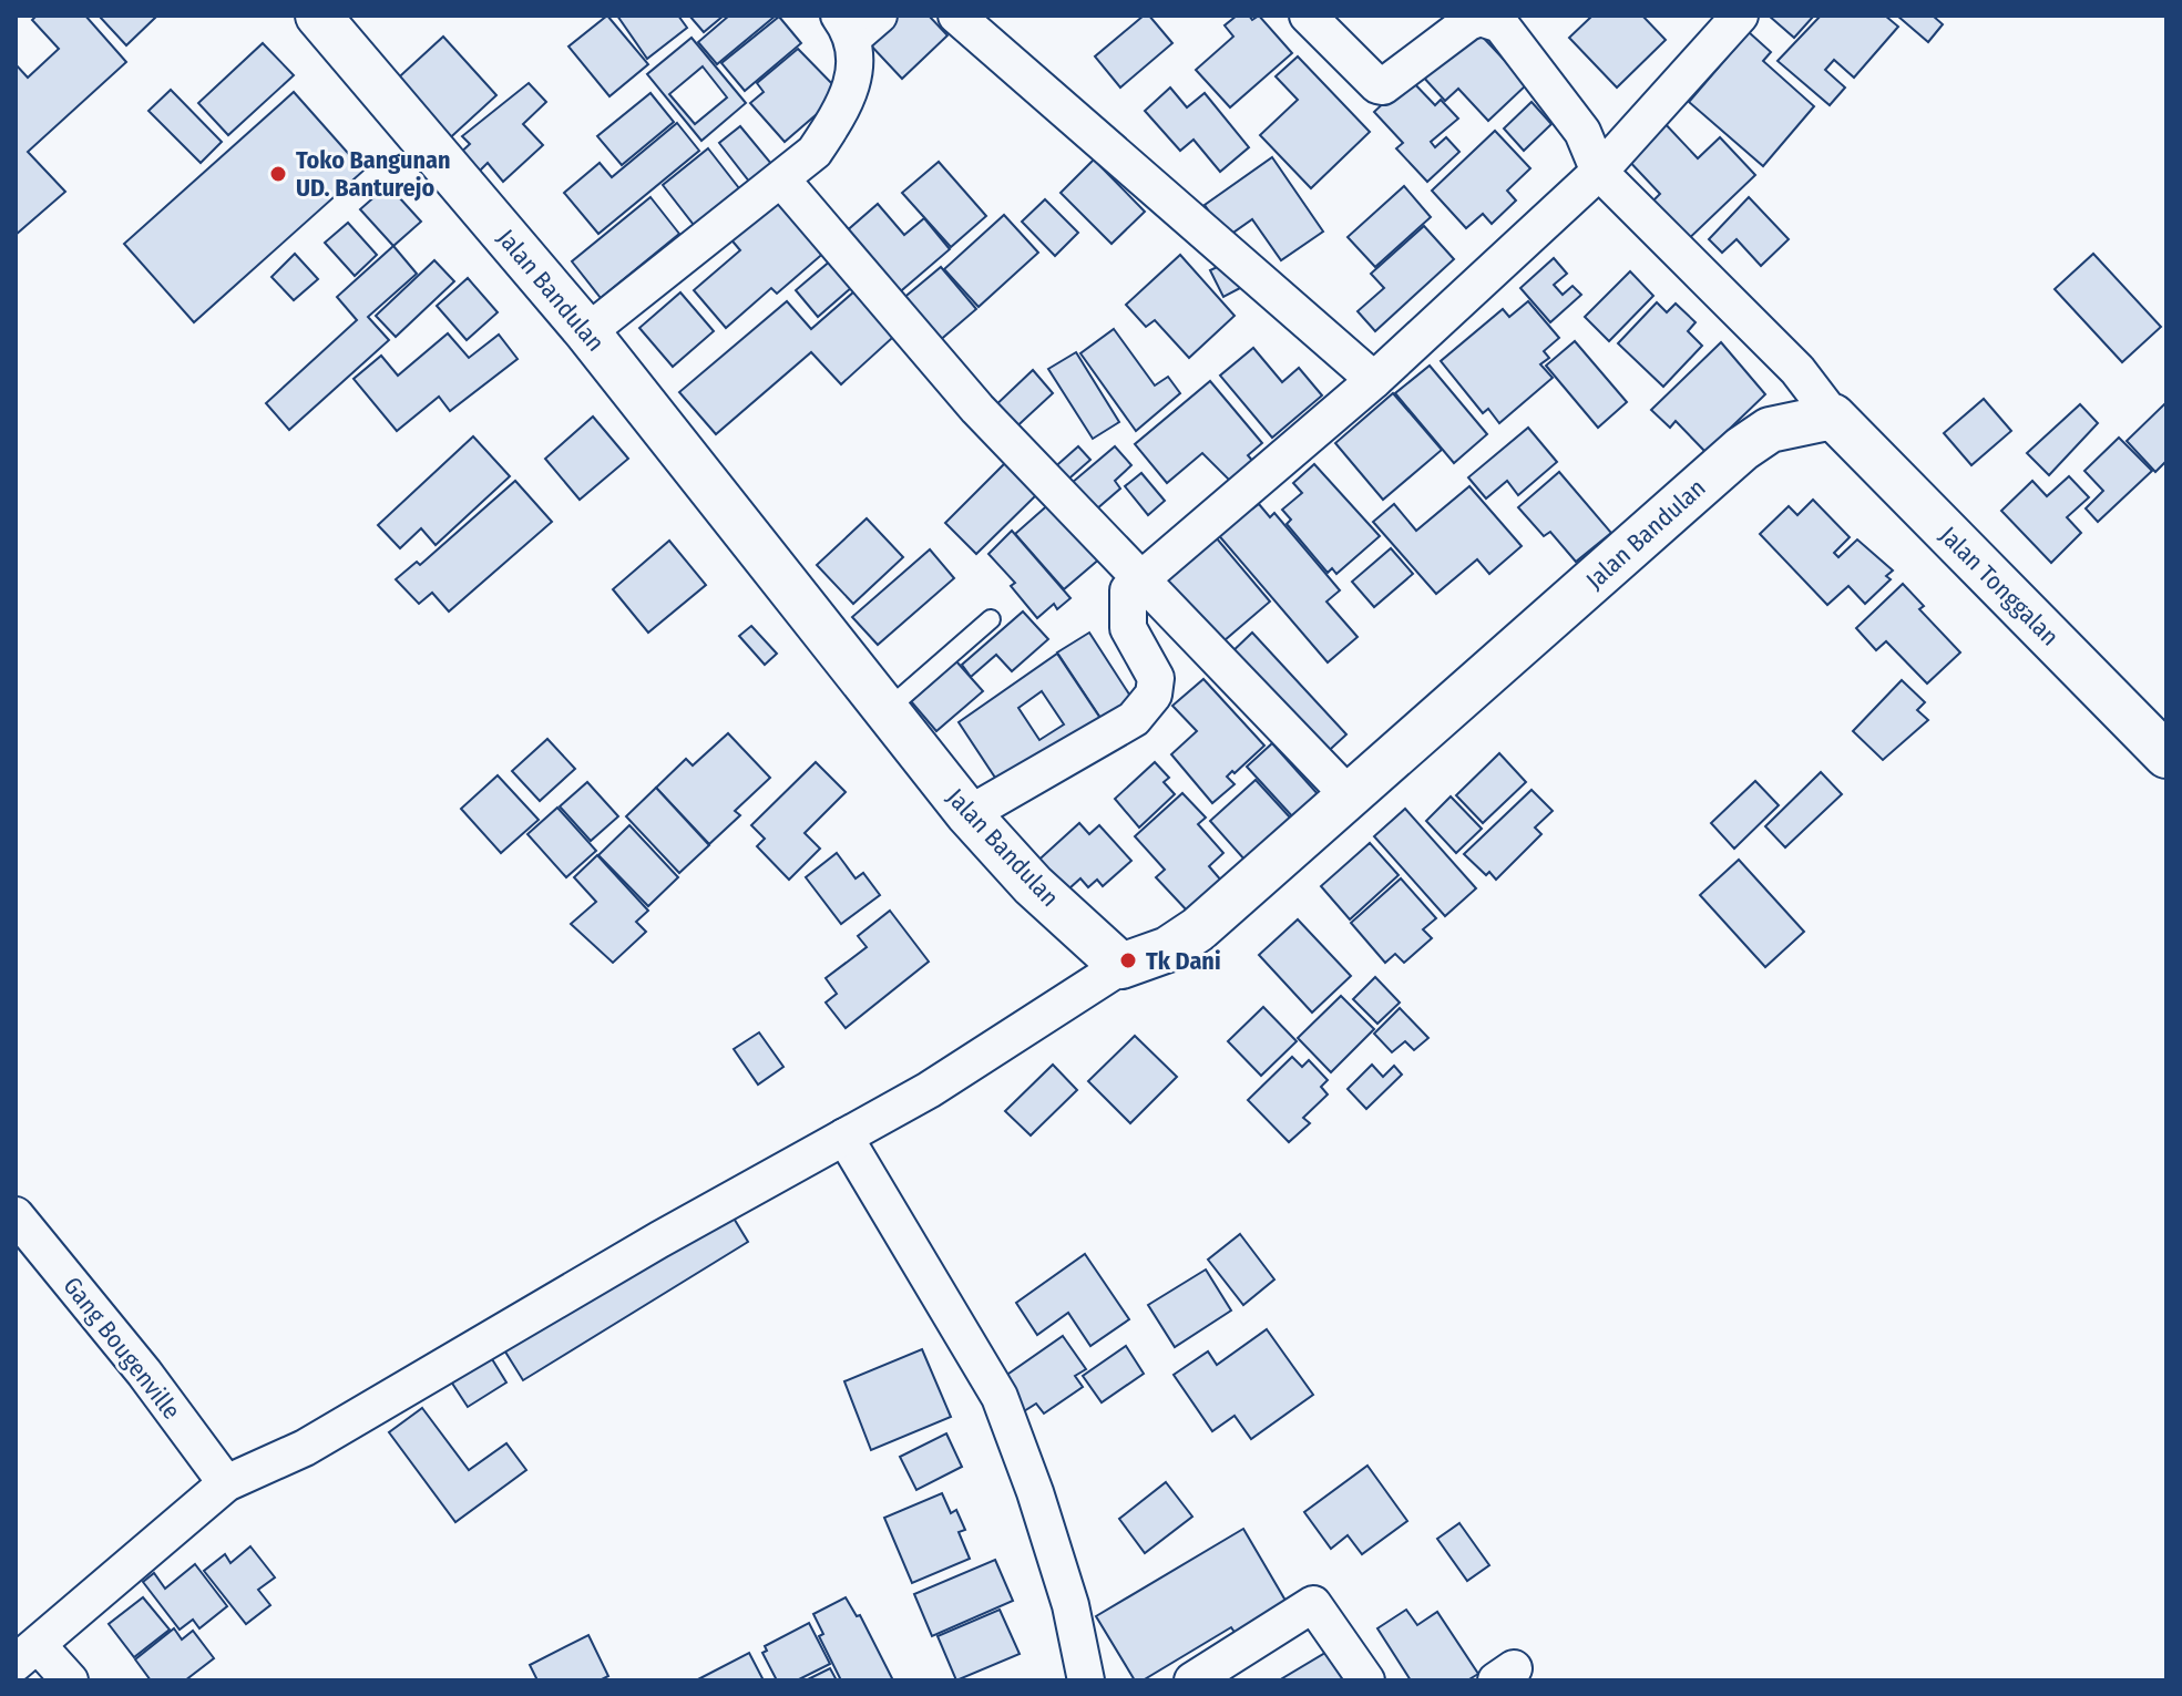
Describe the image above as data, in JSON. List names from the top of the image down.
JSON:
{
  "streets": {
    "street": ["Jalan Bandulan", "Jalan Tonggalan", "Gang Bougenville"]
  },
  "crossings": [
    ["Jalan Bandulan", "Jalan Tonggalan"]
  ],
  "places": ["Toko Bangunan UD. Banturejo", "Tk Dani"]
}
